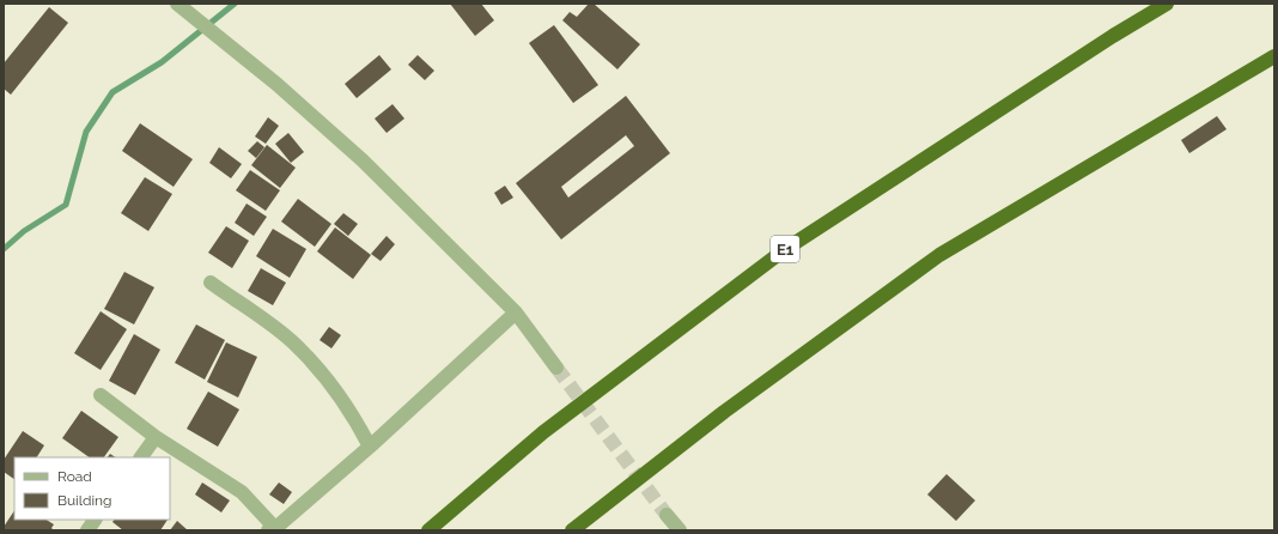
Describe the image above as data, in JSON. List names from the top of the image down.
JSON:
{
  "streets": {
    "highway": ["E1"]
  },
  "legend": ["Road", "Building"]
}
